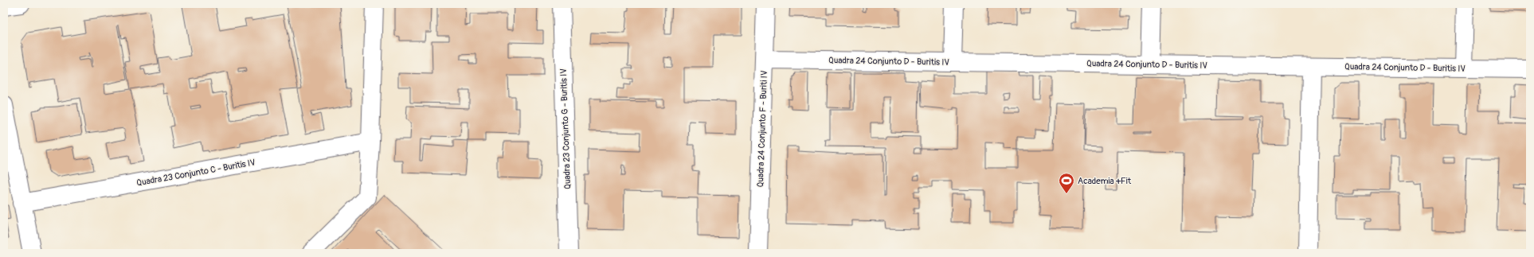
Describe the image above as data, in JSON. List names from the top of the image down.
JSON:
{
  "streets": {
    "street": [
      "Quadra 24 Conjunto D - Buritis IV",
      "Quadra 23 Conjunto G - Buritis IV",
      "Quadra 24 Conjunto F - Buriti IV",
      "Quadra 23 Conjunto C - Buritis IV"
    ]
  },
  "crossings": [
    ["Quadra 24 Conjunto D - Buritis IV", "Quadra 24 Conjunto F - Buriti IV"]
  ],
  "places": {
    "sports": ["Academia +Fit"]
  }
}
